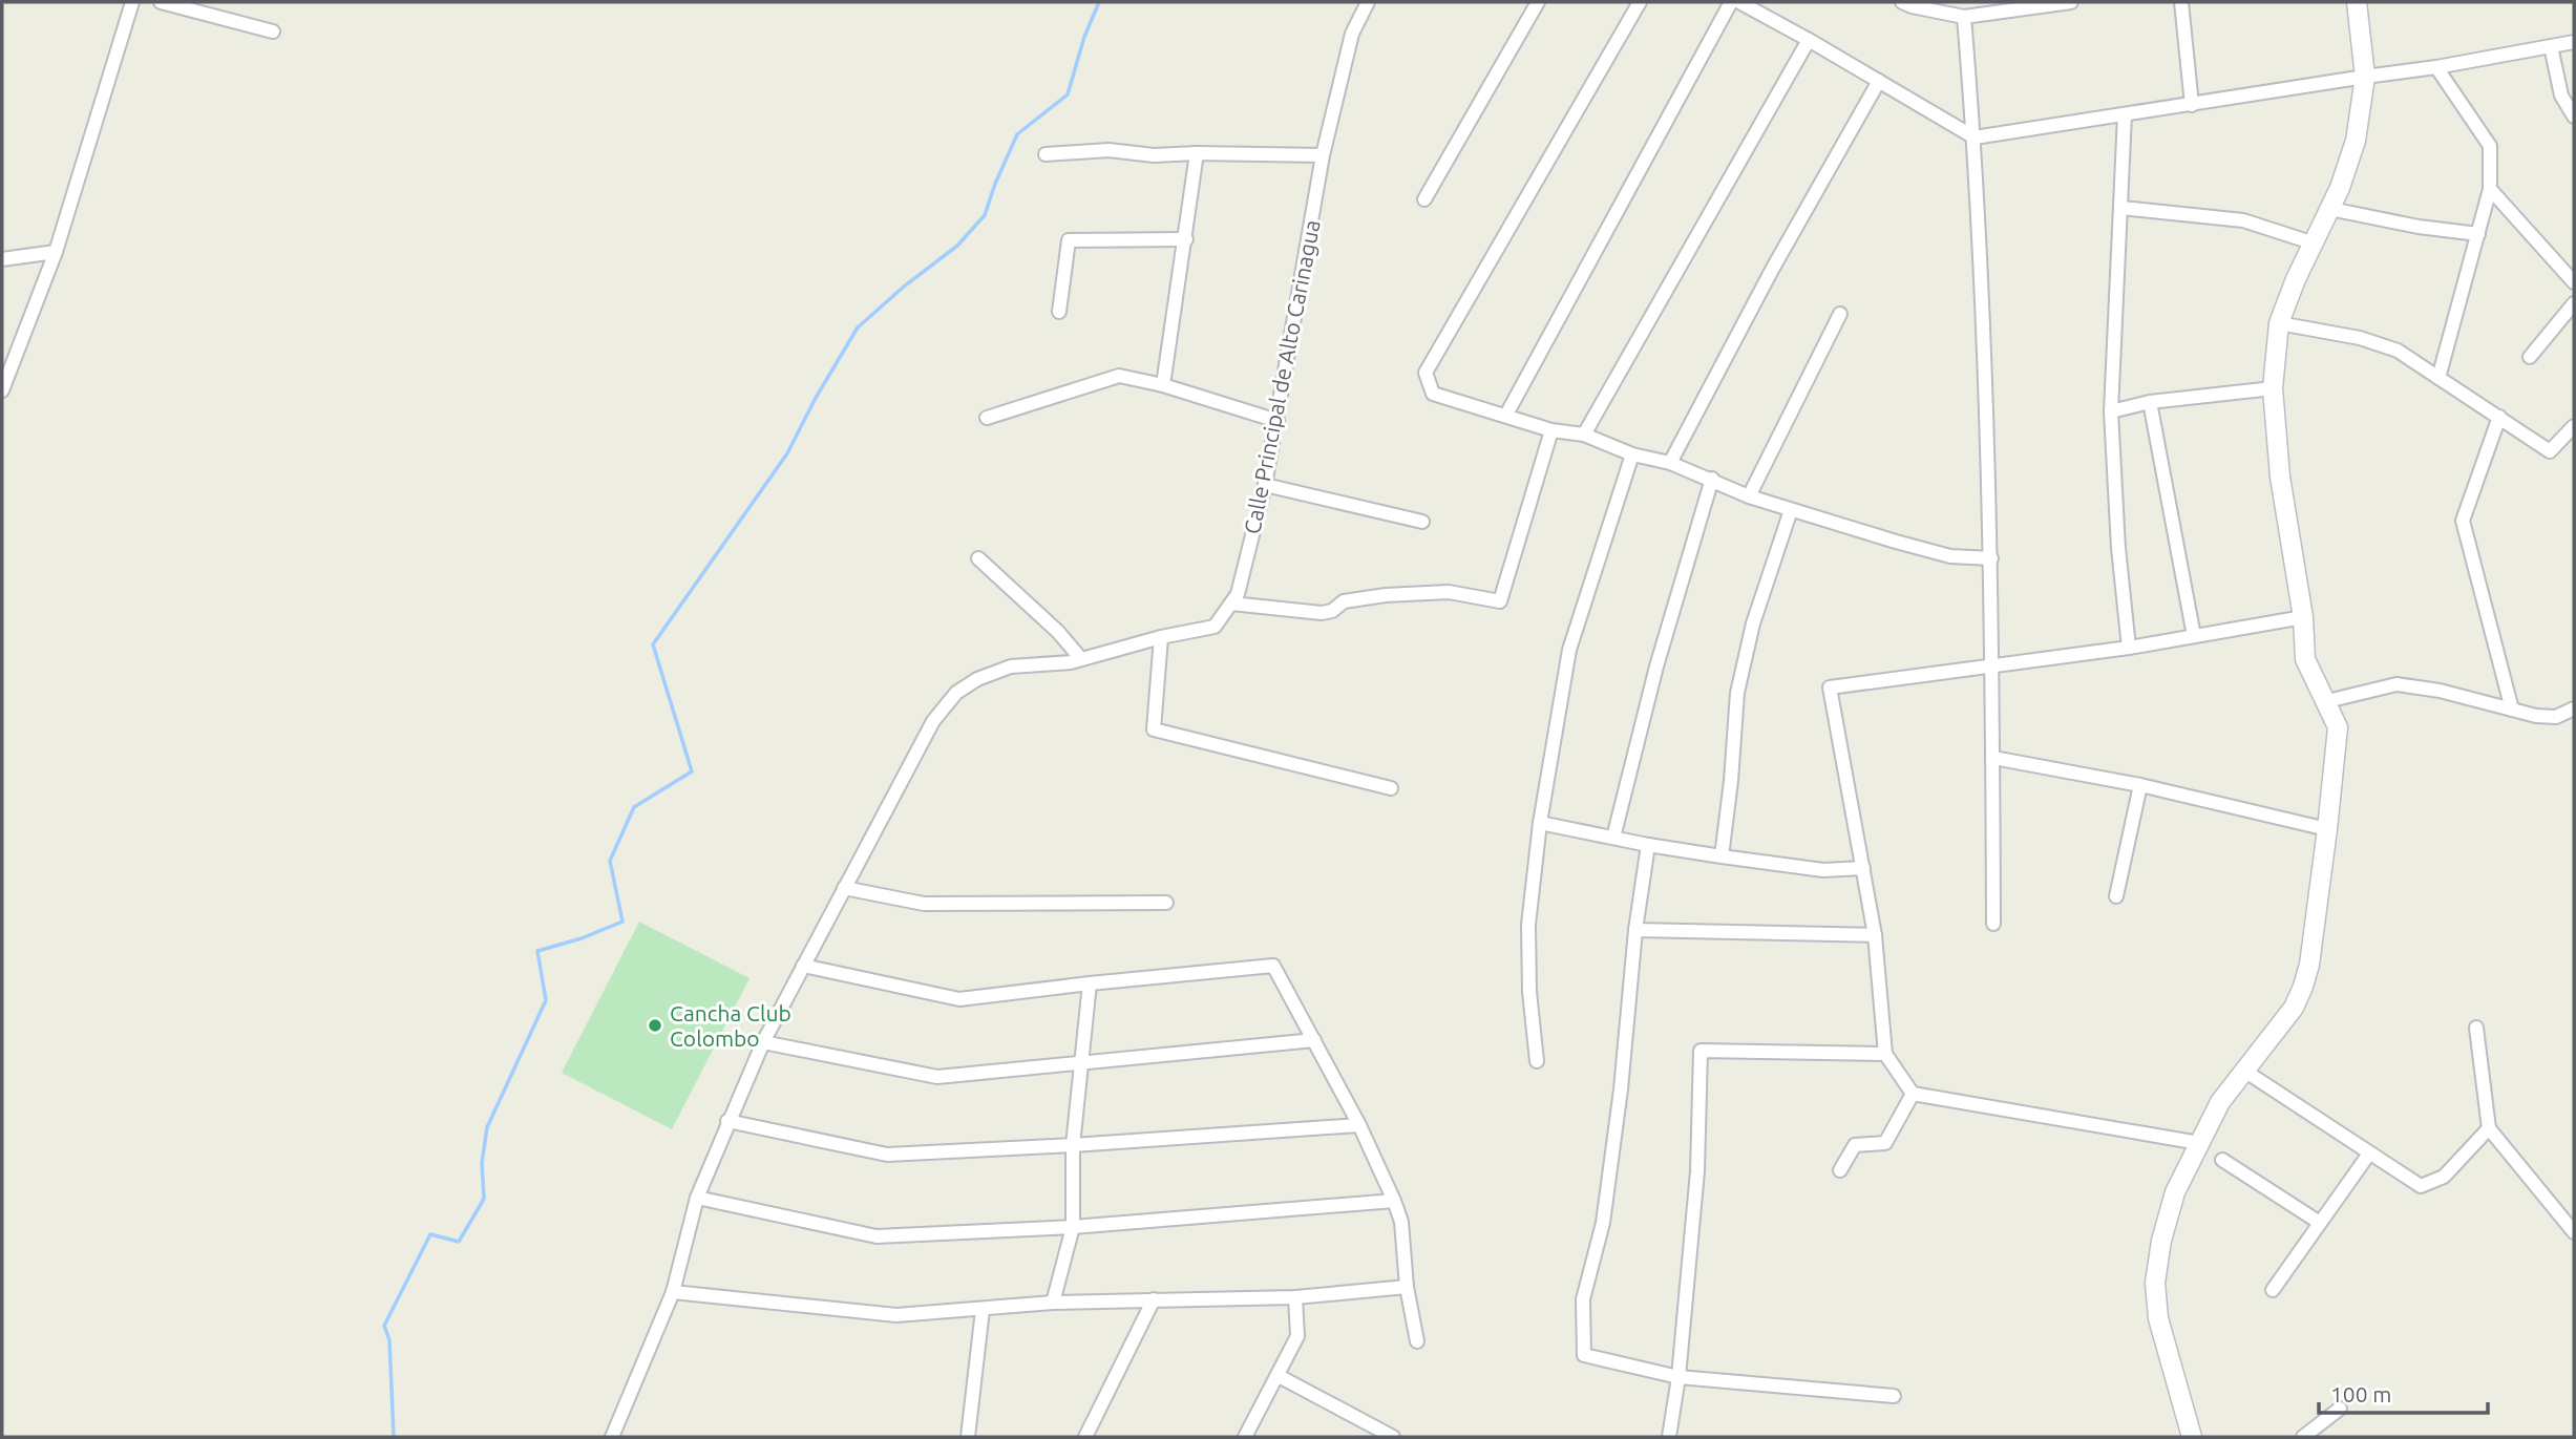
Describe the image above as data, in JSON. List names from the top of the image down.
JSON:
{
  "streets": {
    "street": ["Calle Principal de Alto Carinagua"]
  },
  "places": ["Cancha Club Colombo"],
  "scale_bar": "100 m"
}
